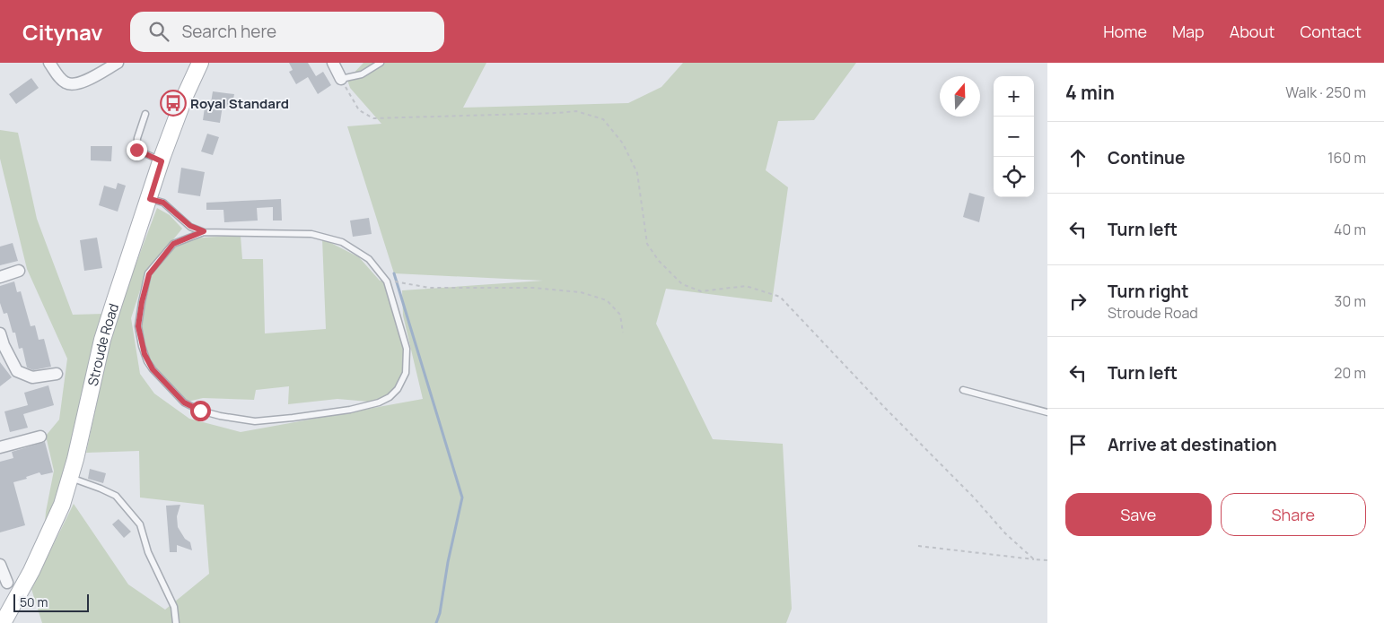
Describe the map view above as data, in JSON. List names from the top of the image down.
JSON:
{
  "streets": {
    "street": ["Stroude Road"]
  },
  "places": {
    "bus stop": ["Royal Standard"]
  },
  "scale_bar": "50 m",
  "north": "top",
  "page": {
    "header": "Citynav",
    "search": "Search here",
    "nav": [
      "Home",
      "Map",
      "About",
      "Contact"
    ],
    "heading": ["4 min", "Walk · 250 m"],
    "map_buttons": ["+", "−"],
    "list": [
      ["Continue", "160 m"],
      ["Turn left", "40 m"],
      ["Turn right", "Stroude Road", "30 m"],
      ["Turn left", "20 m"],
      "Arrive at destination"
    ],
    "buttons": ["Save", "Share"],
    "scale": "50 m"
  }
}
